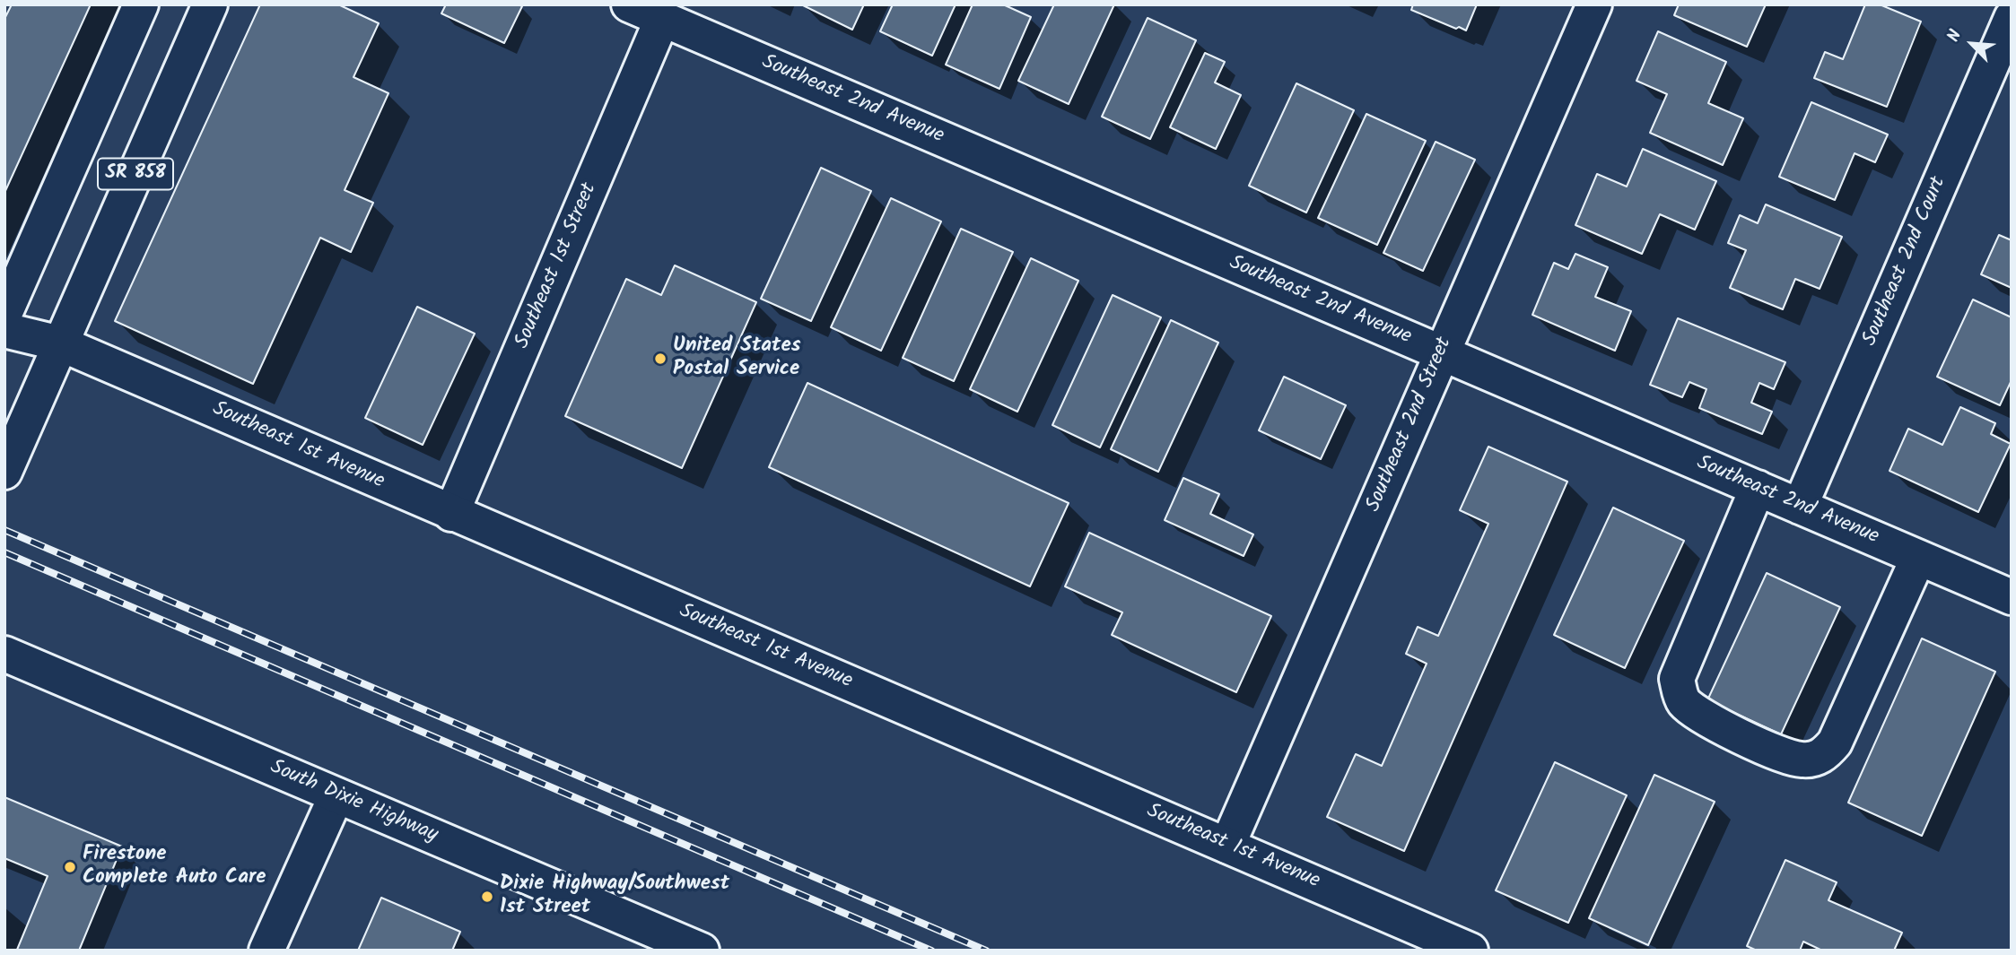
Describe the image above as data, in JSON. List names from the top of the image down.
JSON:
{
  "streets": {
    "street": [
      "Southeast 2nd Avenue",
      "SR 858",
      "Southeast 2nd Court",
      "Southeast 1st Street",
      "Southeast 2nd Street",
      "Southeast 1st Avenue",
      "South Dixie Highway"
    ]
  },
  "crossings": [
    ["Southeast 2nd Avenue", "Southeast 2nd Court"],
    ["Southeast 2nd Avenue", "Southeast 1st Street"],
    ["Southeast 2nd Avenue", "Southeast 2nd Street"],
    ["SR 858", "Southeast 1st Avenue"],
    ["Southeast 1st Street", "Southeast 1st Avenue"],
    ["Southeast 2nd Street", "Southeast 1st Avenue"]
  ],
  "places": ["United States Postal Service", "Firestone Complete Auto Care", "Dixie Highway/Southwest 1st Street"],
  "north": "top left"
}
